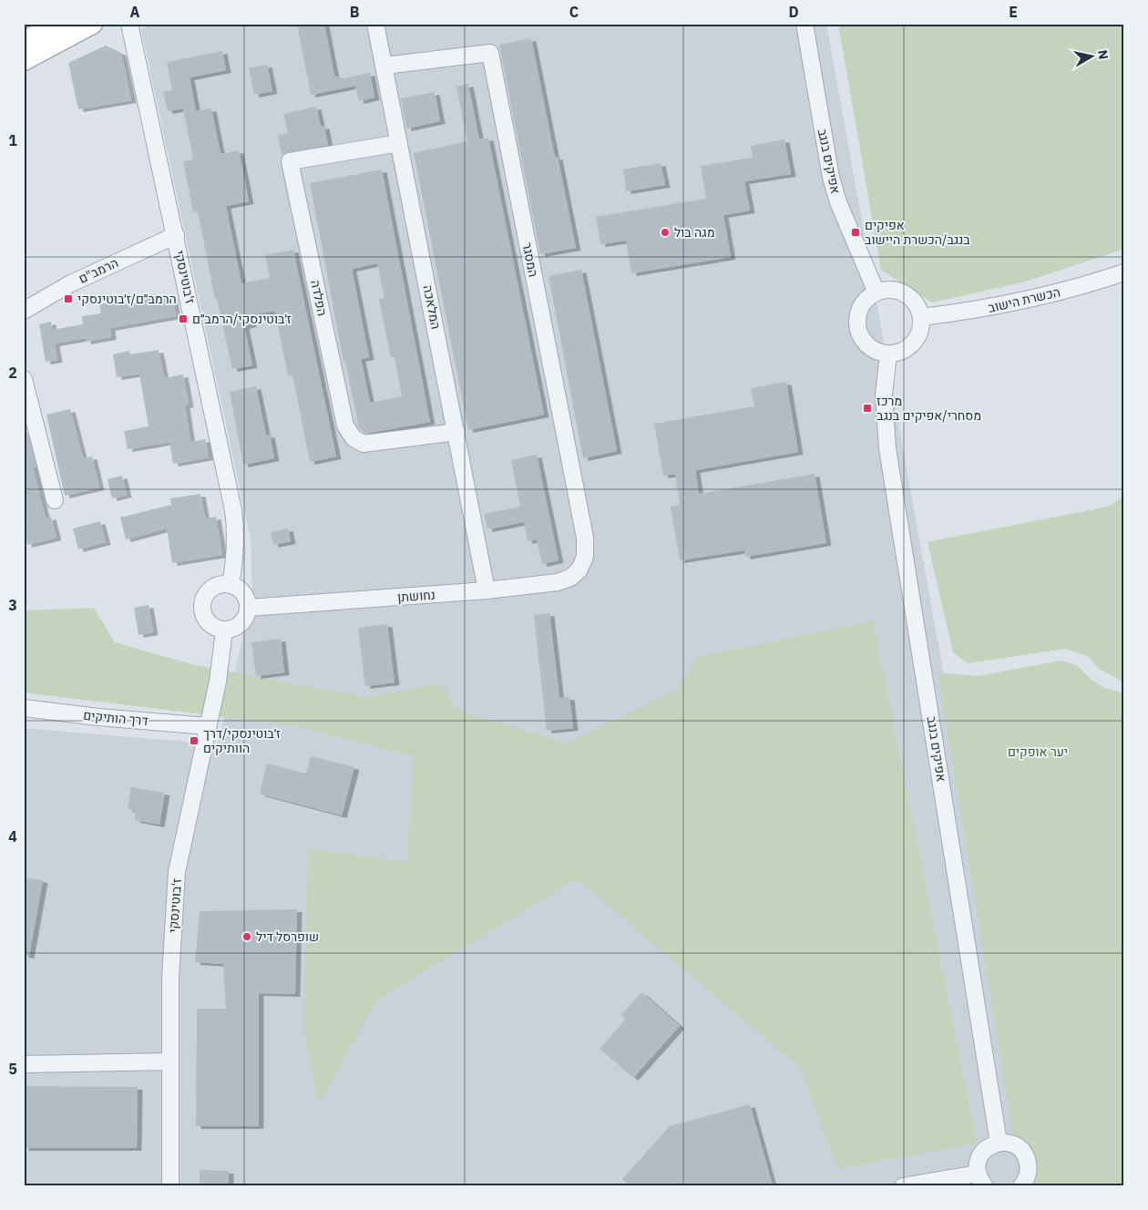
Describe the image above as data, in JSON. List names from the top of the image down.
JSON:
{
  "streets": {
    "street": [
      "אפיקים בנגב",
      "המסגר",
      "הרמב\"ם",
      "ז'בוטינסקי",
      "הפלדה",
      "הכשרת הישוב",
      "המלאכה",
      "נחושתן",
      "דרך הותיקים"
    ]
  },
  "crossings": [
    ["אפיקים בנגב", "הכשרת הישוב"],
    ["המסגר", "המלאכה"],
    ["המסגר", "נחושתן"],
    ["הרמב\"ם", "ז'בוטינסקי"],
    ["ז'בוטינסקי", "נחושתן"],
    ["ז'בוטינסקי", "דרך הותיקים"],
    ["הפלדה", "המלאכה"],
    ["המלאכה", "נחושתן"]
  ],
  "parks": ["יער אופקים"],
  "places": {
    "other": ["מגה בול", "שופרסל דיל"],
    "transit": [
      "אפיקים בנגב/הכשרת היישוב",
      "הרמב״ם/ז׳בוטינסקי",
      "ז׳בוטינסקי/הרמב״ם",
      "מרכז מסחרי/אפיקים בנגב",
      "ז׳בוטינסקי/דרך הוותיקים"
    ]
  },
  "north": "right",
  "grid": {
    "columns": [
      "A",
      "B",
      "C",
      "D",
      "E"
    ],
    "rows": [
      "1",
      "2",
      "3",
      "4",
      "5"
    ]
  }
}
